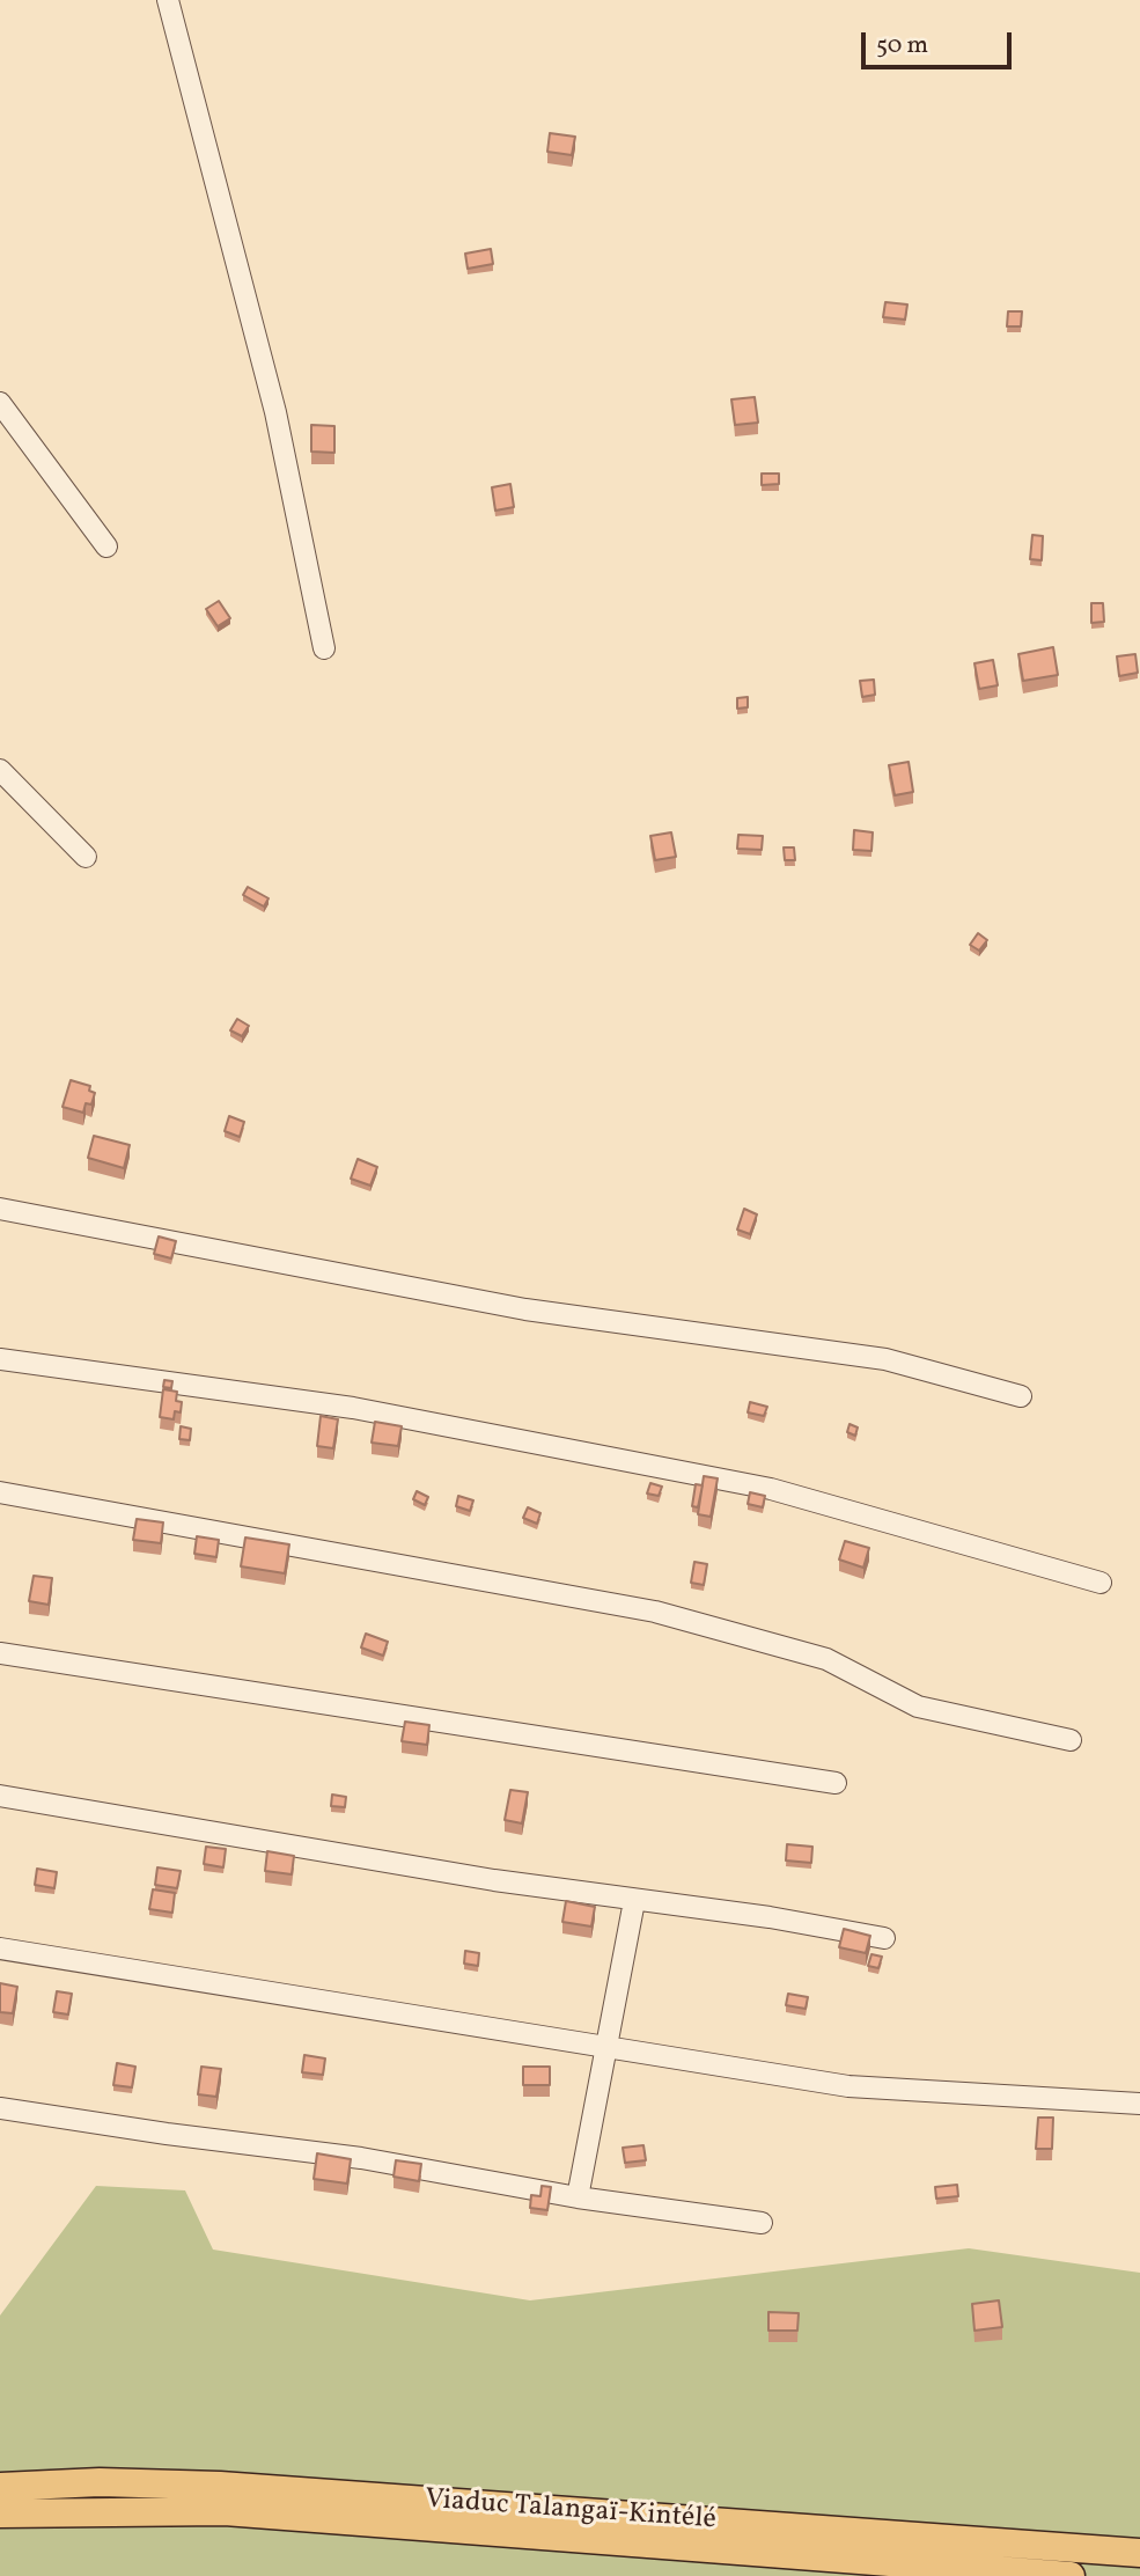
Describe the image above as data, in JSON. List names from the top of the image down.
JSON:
{
  "streets": {
    "highway": ["Viaduc Talangaï-Kintélé"]
  },
  "scale_bar": "50 m"
}
